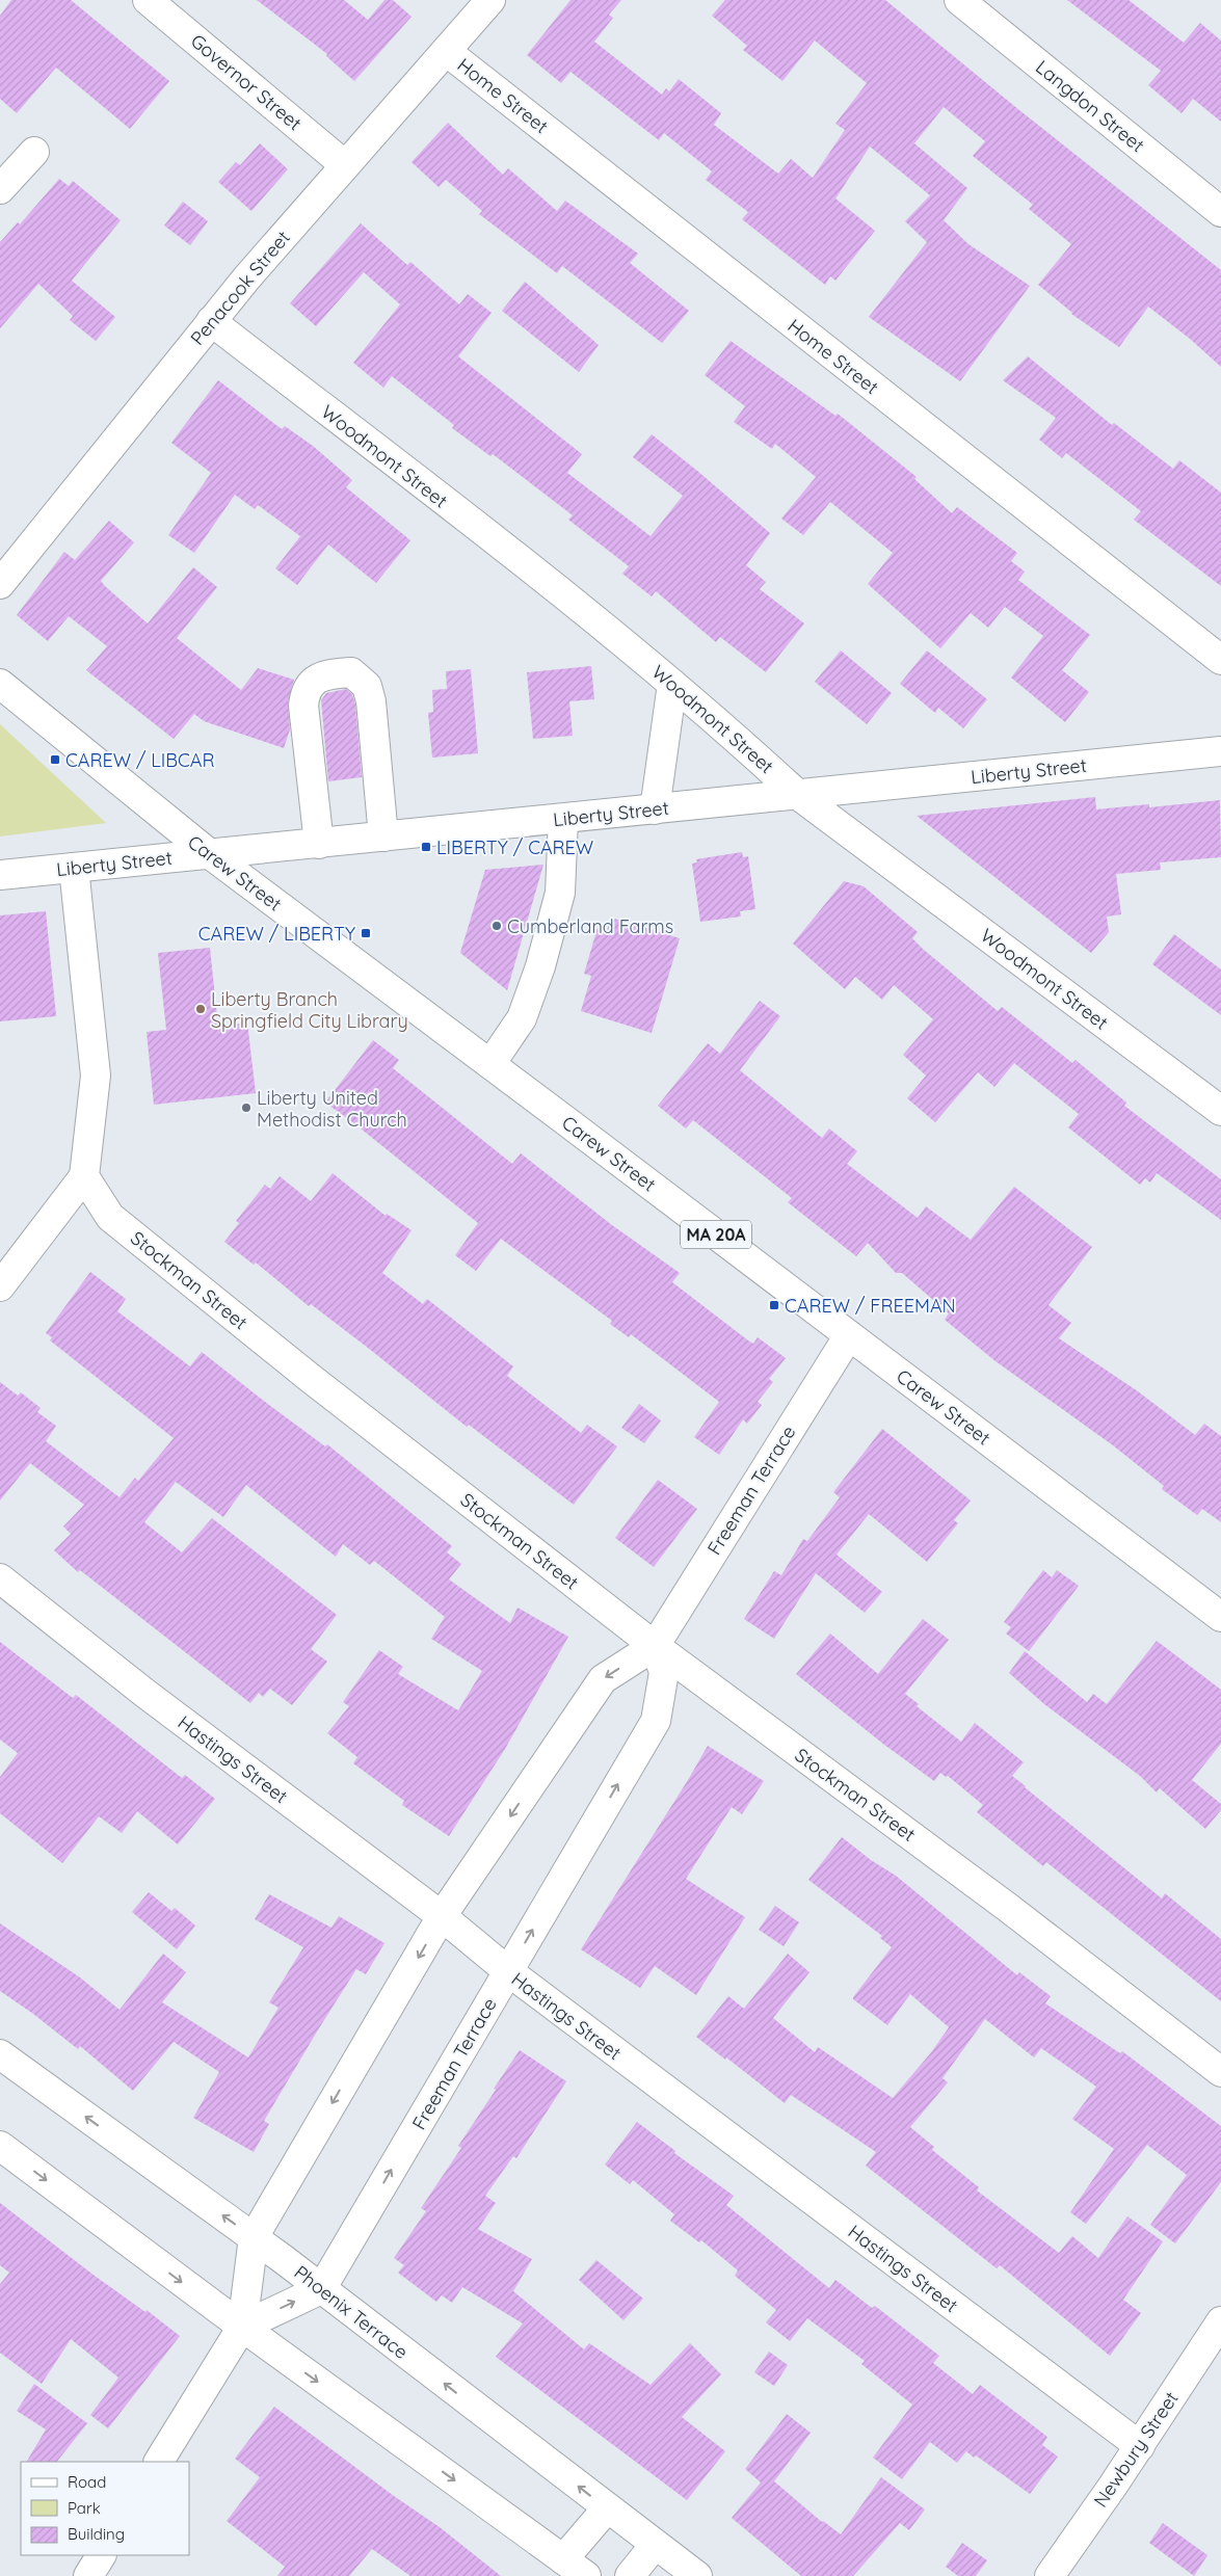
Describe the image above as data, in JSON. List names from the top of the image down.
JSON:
{
  "streets": {
    "street": [
      "Governor Street",
      "Home Street",
      "Langdon Street",
      "Penacook Street",
      "Woodmont Street",
      "Liberty Street",
      "Carew Street",
      "MA 20A",
      "Stockman Street",
      "Freeman Terrace",
      "Hastings Street",
      "Phoenix Terrace",
      "Newbury Street"
    ]
  },
  "crossings": [
    ["Governor Street", "Penacook Street"],
    ["Home Street", "Penacook Street"],
    ["Penacook Street", "Woodmont Street"],
    ["Woodmont Street", "Liberty Street"],
    ["Liberty Street", "Carew Street"],
    ["Carew Street", "Freeman Terrace"],
    ["Stockman Street", "Freeman Terrace"],
    ["Freeman Terrace", "Hastings Street"],
    ["Freeman Terrace", "Phoenix Terrace"],
    ["Hastings Street", "Newbury Street"]
  ],
  "places": {
    "transit": [
      "CAREW / LIBCAR",
      "LIBERTY / CAREW",
      "CAREW / LIBERTY",
      "CAREW / FREEMAN"
    ],
    "other": ["Cumberland Farms", "Liberty Branch Springfield City Library", "Liberty United Methodist Church"]
  },
  "legend": ["Road", "Park", "Building"]
}
